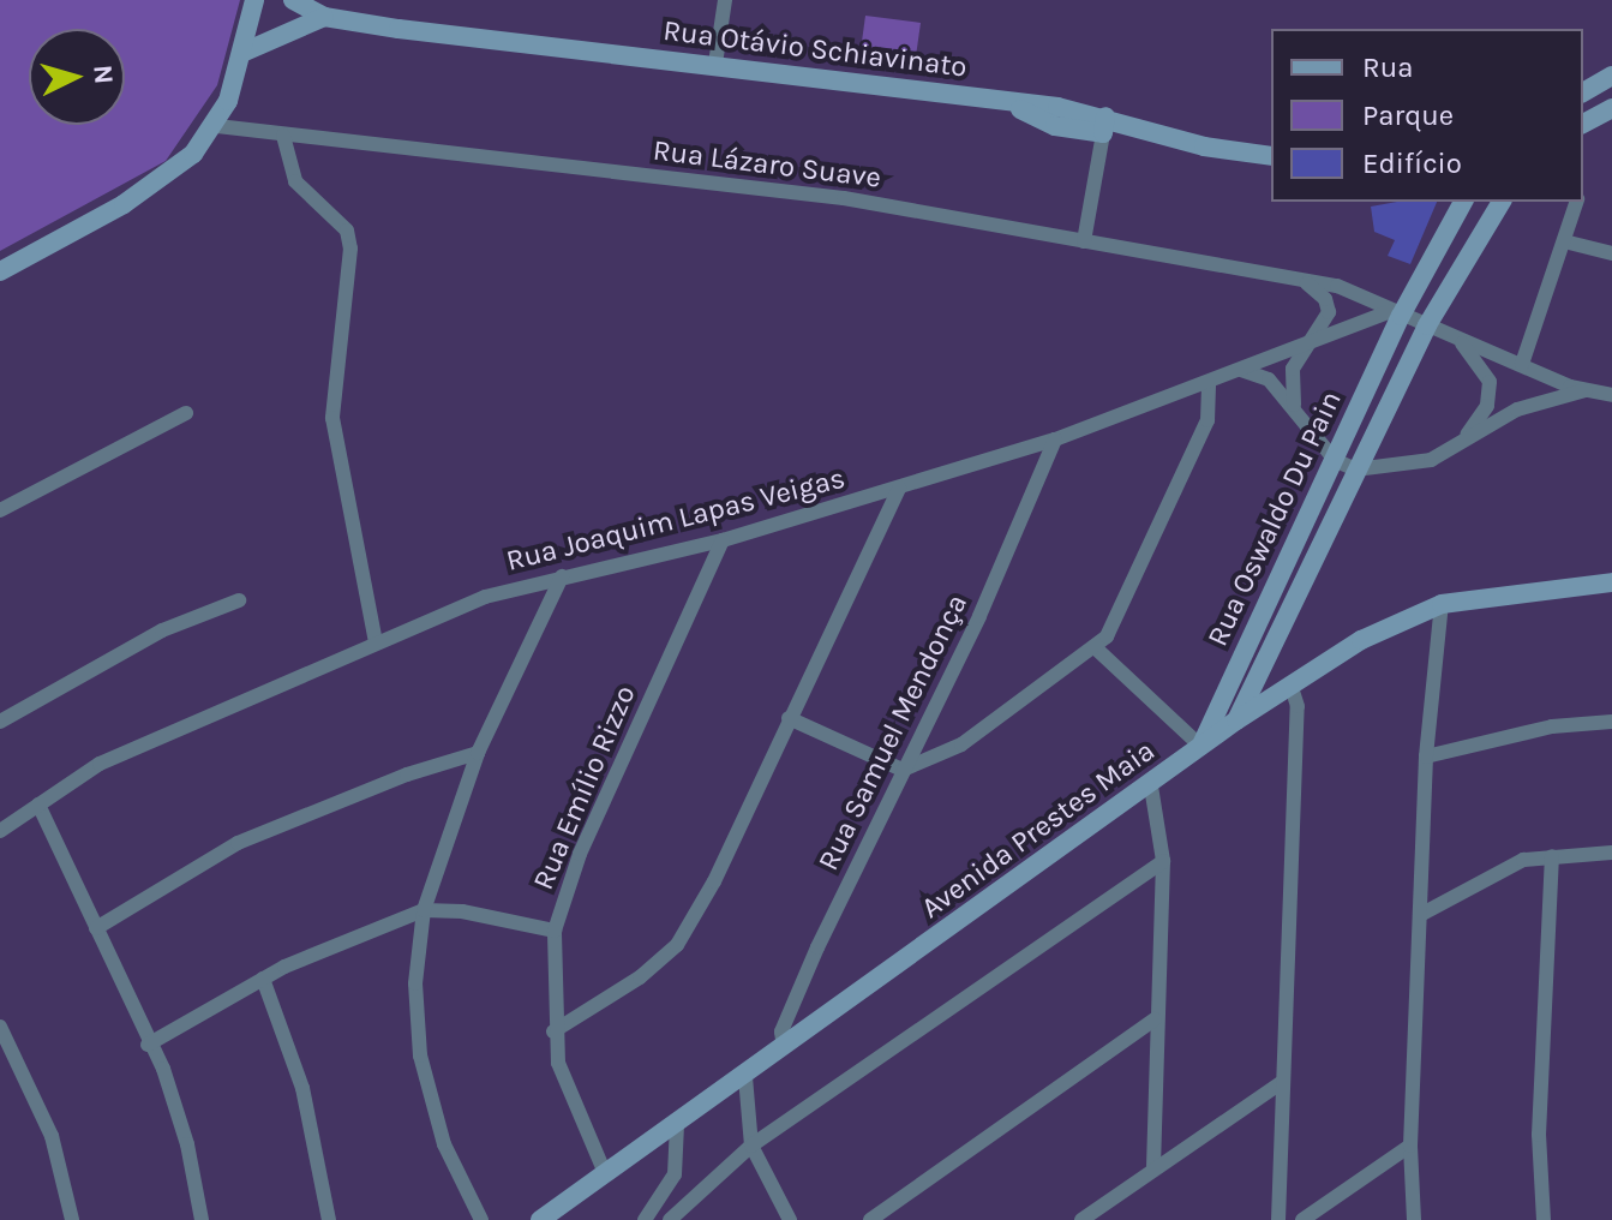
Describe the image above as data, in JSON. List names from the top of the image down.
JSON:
{
  "streets": {
    "main road": ["Rua Otávio Schiavinato", "Rua Oswaldo Du Pain", "Avenida Prestes Maia"],
    "street": [
      "Rua Lázaro Suave",
      "Rua Joaquim Lapas Veigas",
      "Rua Samuel Mendonça",
      "Rua Emílio Rizzo"
    ]
  },
  "crossings": [
    ["Rua Lázaro Suave", "Rua Oswaldo Du Pain"],
    ["Rua Lázaro Suave", "Rua Joaquim Lapas Veigas"],
    ["Rua Oswaldo Du Pain", "Rua Joaquim Lapas Veigas"],
    ["Rua Oswaldo Du Pain", "Avenida Prestes Maia"],
    ["Rua Joaquim Lapas Veigas", "Rua Samuel Mendonça"],
    ["Rua Joaquim Lapas Veigas", "Rua Emílio Rizzo"],
    ["Rua Samuel Mendonça", "Avenida Prestes Maia"],
    ["Rua Emílio Rizzo", "Avenida Prestes Maia"]
  ],
  "legend": ["Rua", "Parque", "Edifício"],
  "north": "right"
}
